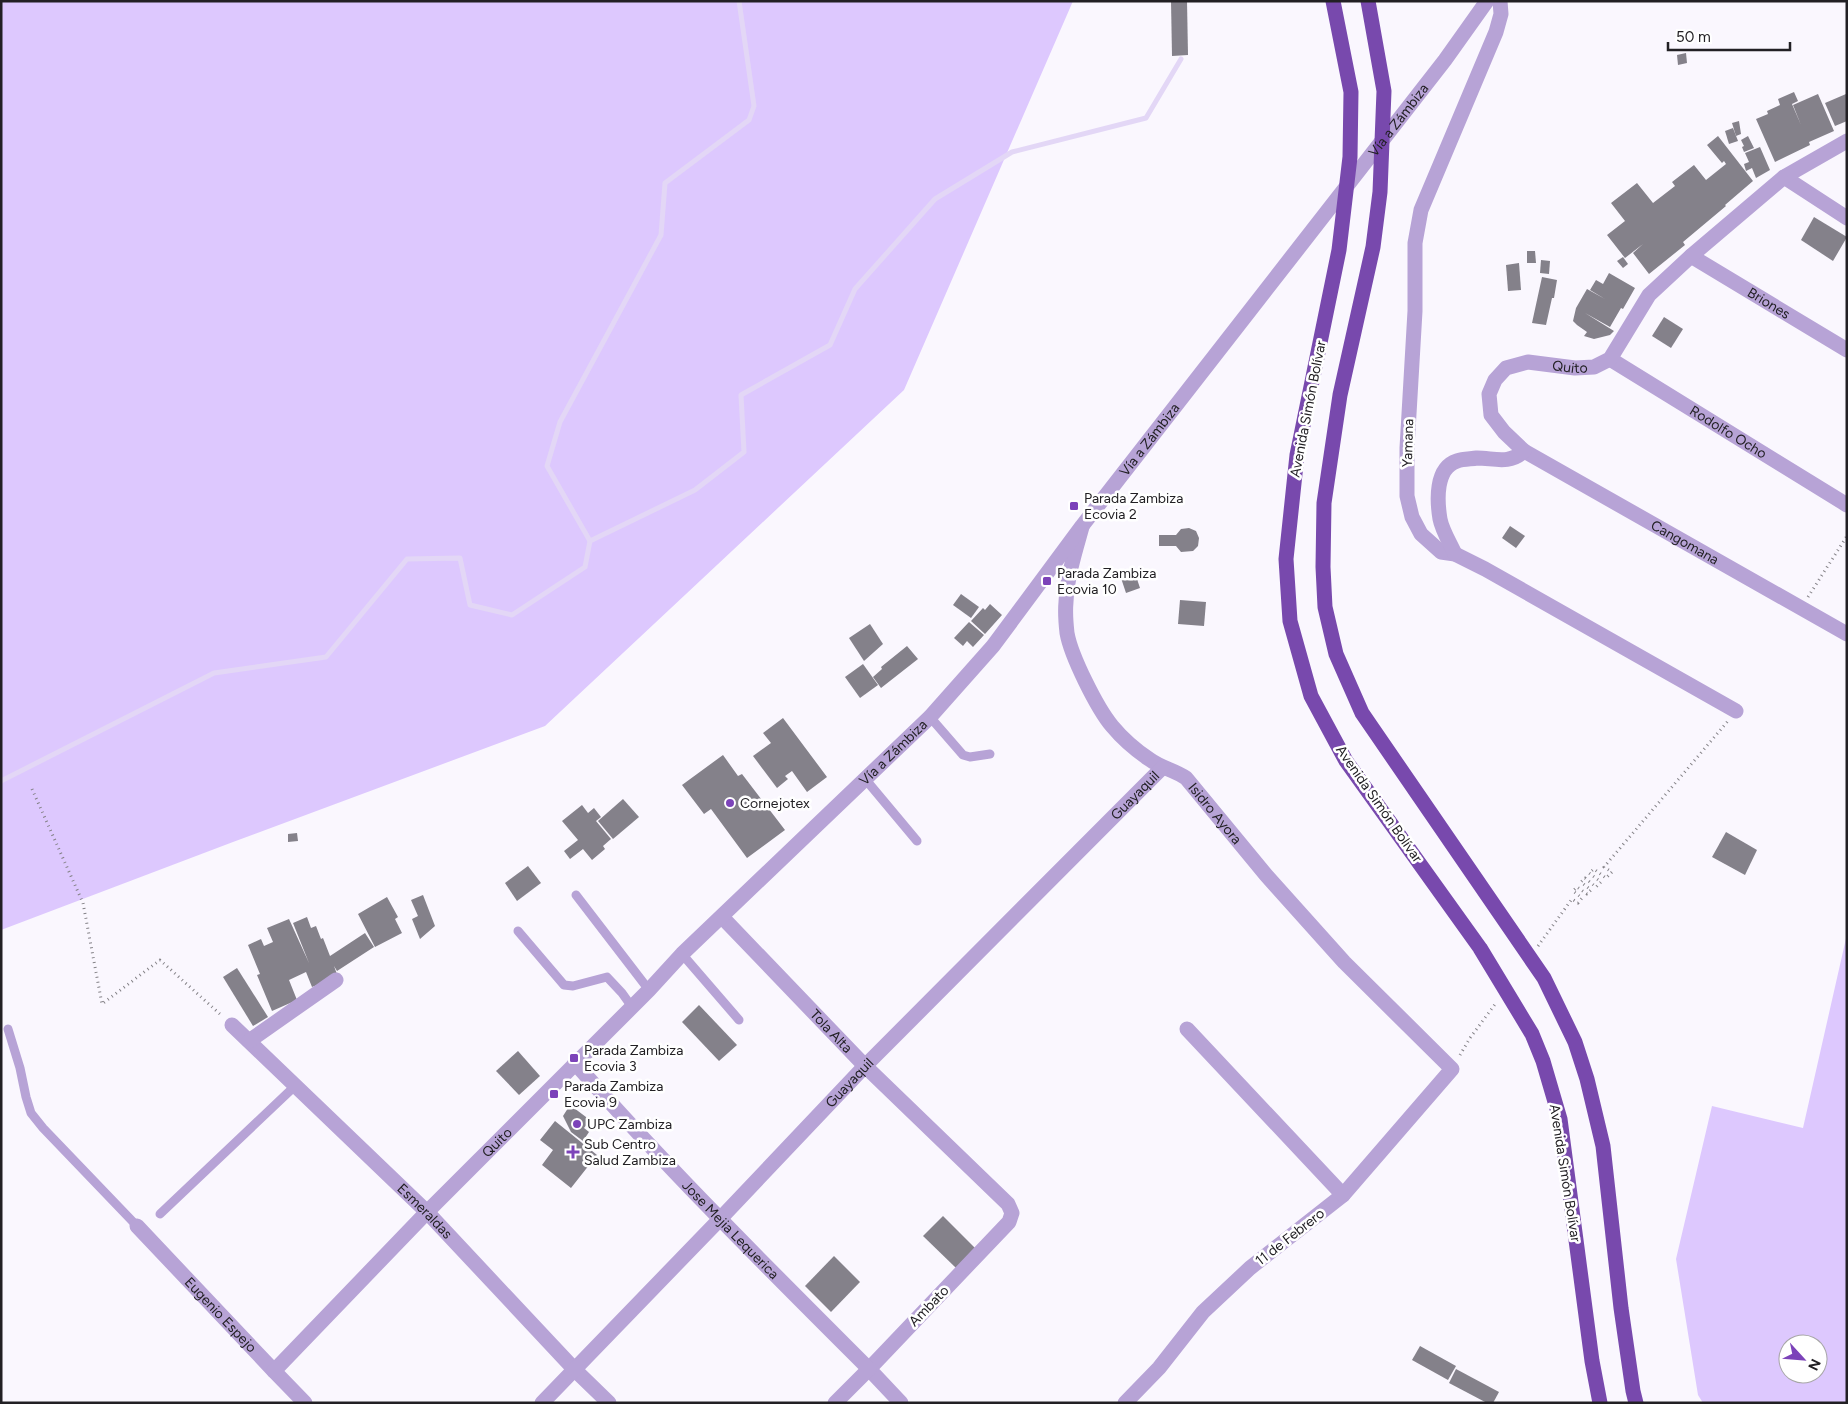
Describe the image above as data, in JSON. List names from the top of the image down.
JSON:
{
  "streets": {
    "highway": ["Avenida Simón Bolívar"],
    "street": [
      "Vía a Zámbiza",
      "Briones",
      "Quito",
      "Rodolfo Ocho",
      "Yamana",
      "Cangomana",
      "Guayaquil",
      "Isidro Ayora",
      "Tola Alta",
      "Esmeraldas",
      "Jose Mejia Lequerica",
      "11 de Febrero",
      "Ambato",
      "Eugenio Espejo"
    ]
  },
  "crossings": [
    ["Vía a Zámbiza", "Quito"],
    ["Vía a Zámbiza", "Isidro Ayora"],
    ["Vía a Zámbiza", "Tola Alta"],
    ["Quito", "Rodolfo Ocho"],
    ["Quito", "Cangomana"],
    ["Quito", "Tola Alta"],
    ["Quito", "Esmeraldas"],
    ["Quito", "Jose Mejia Lequerica"],
    ["Quito", "Eugenio Espejo"],
    ["Guayaquil", "Isidro Ayora"],
    ["Guayaquil", "Tola Alta"],
    ["Guayaquil", "Esmeraldas"],
    ["Guayaquil", "Jose Mejia Lequerica"],
    ["Isidro Ayora", "11 de Febrero"],
    ["Tola Alta", "Ambato"],
    ["Jose Mejia Lequerica", "Ambato"]
  ],
  "places": {
    "transit": [
      "Parada Zambiza Ecovia 2",
      "Parada Zambiza Ecovia 10",
      "Parada Zambiza Ecovia 3",
      "Parada Zambiza Ecovia 9"
    ],
    "other": ["Cornejotex", "UPC Zambiza"],
    "health": ["Sub Centro Salud Zambiza"]
  },
  "scale_bar": "50 m",
  "north": "bottom right"
}
